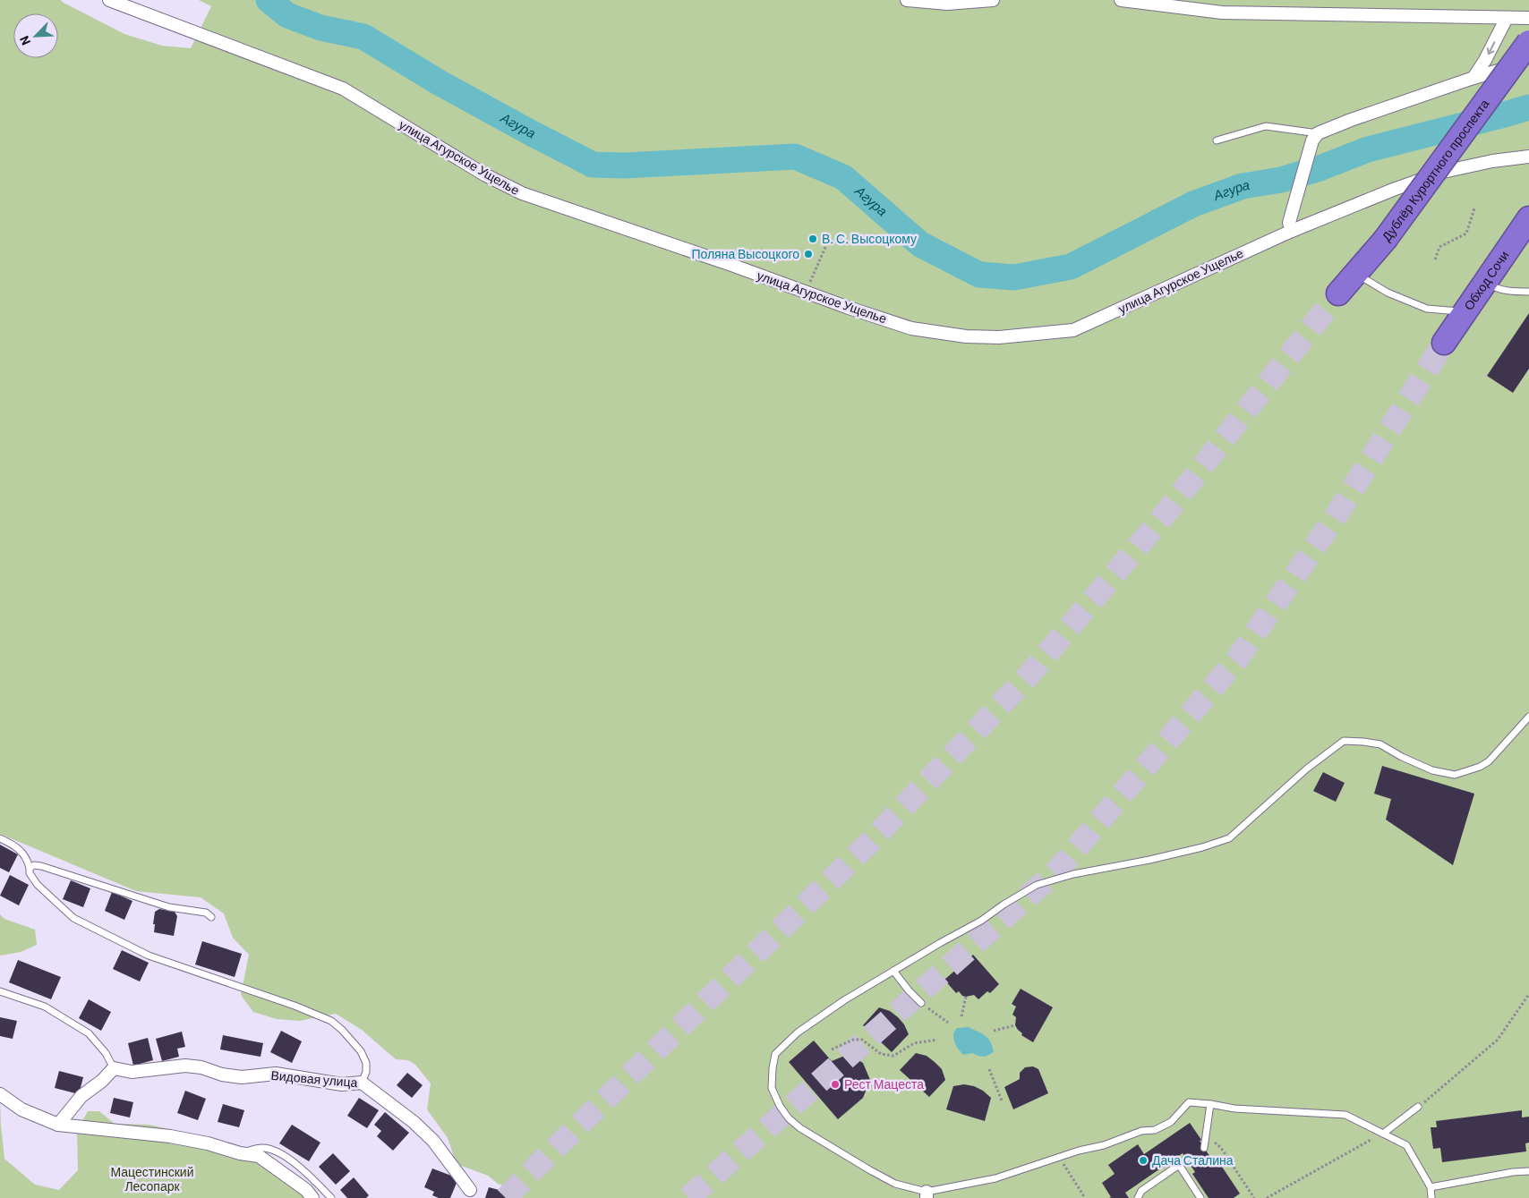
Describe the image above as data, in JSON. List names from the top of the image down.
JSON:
{
  "streets": {
    "highway": ["Дублёр Курортного проспекта", "Обход Сочи"],
    "street": ["улица Агурское Ущелье", "Видовая улица"]
  },
  "water": ["Агура"],
  "parks": ["Мацестинский Лесопарк"],
  "places": [
    "В. С. Высоцкому",
    "Поляна Высоцкого",
    "Рест Мацеста",
    "Дача Сталина"
  ],
  "north": "bottom left"
}
